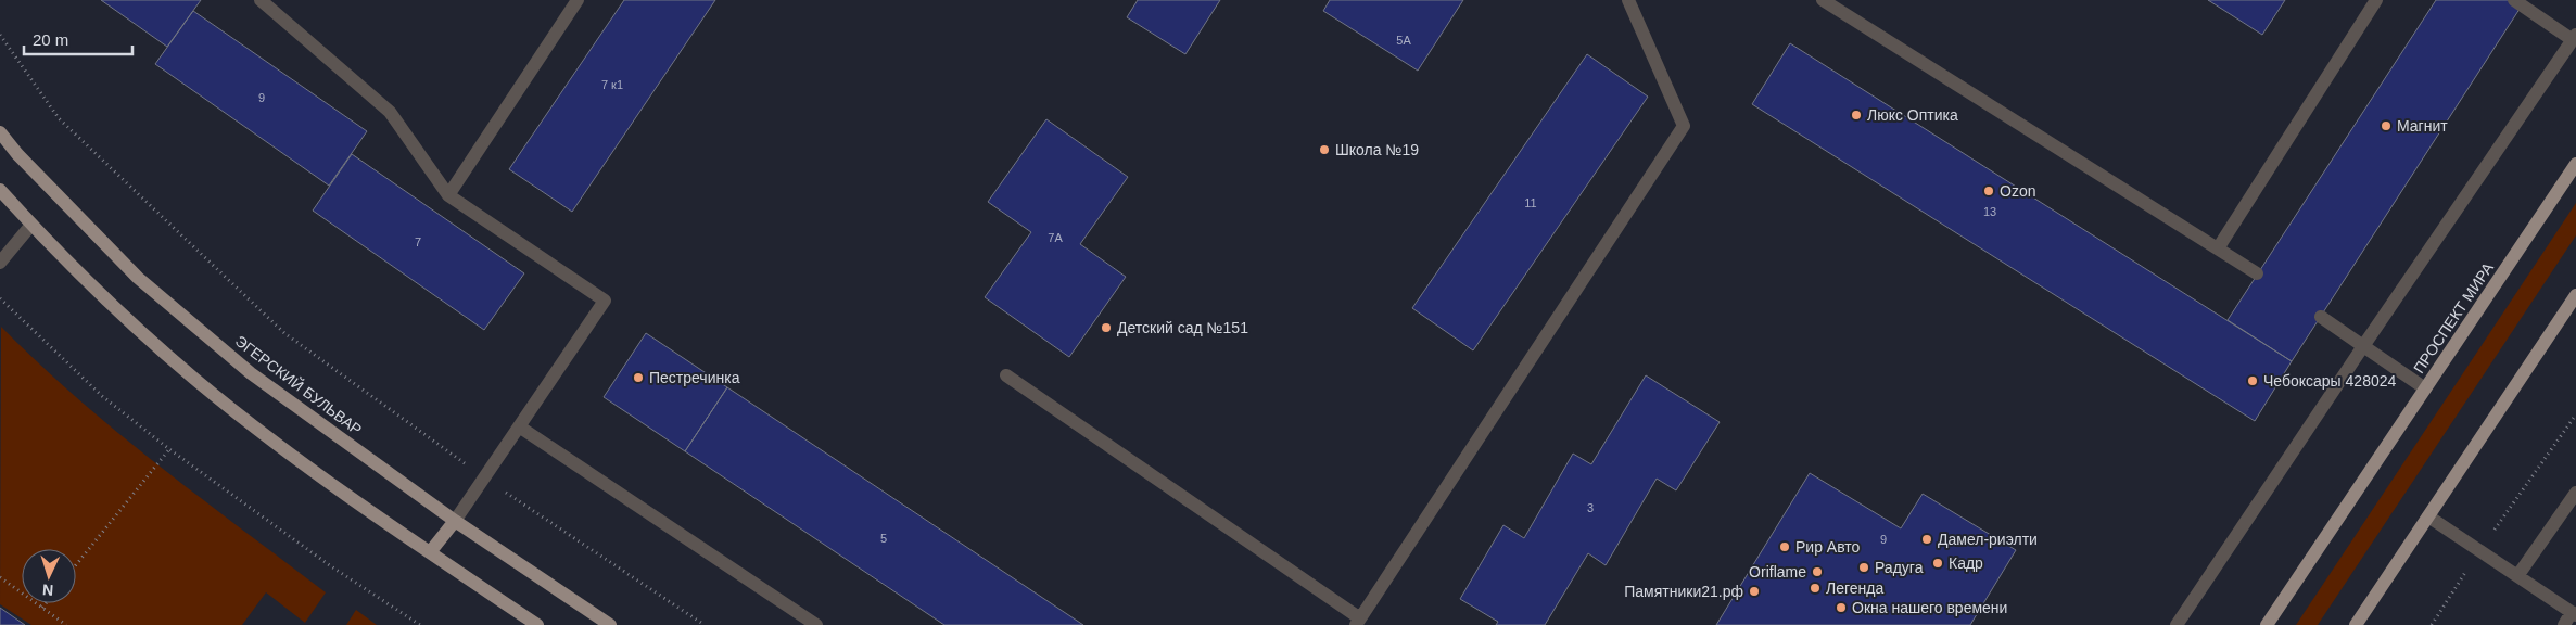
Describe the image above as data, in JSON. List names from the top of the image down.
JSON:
{
  "streets": {
    "main road": ["ПРОСПЕКТ МИРА", "ЭГЕРСКИЙ БУЛЬВАР"]
  },
  "places": [
    "Люкс Оптика",
    "Магнит",
    "Школа №19",
    "Ozon",
    "Детский сад №151",
    "Пестречинка",
    "Чебоксары 428024",
    "Дамел-риэлти",
    "Рир Авто",
    "Кадр",
    "Радуга",
    "Oriflame",
    "Легенда",
    "Памятники21.рф",
    "Окна нашего времени"
  ],
  "house_numbers": [
    "5А",
    "7 к1",
    "9",
    "11",
    "13",
    "7А",
    "7",
    "3",
    "5",
    "9"
  ],
  "scale_bar": "20 m",
  "north": "bottom"
}
